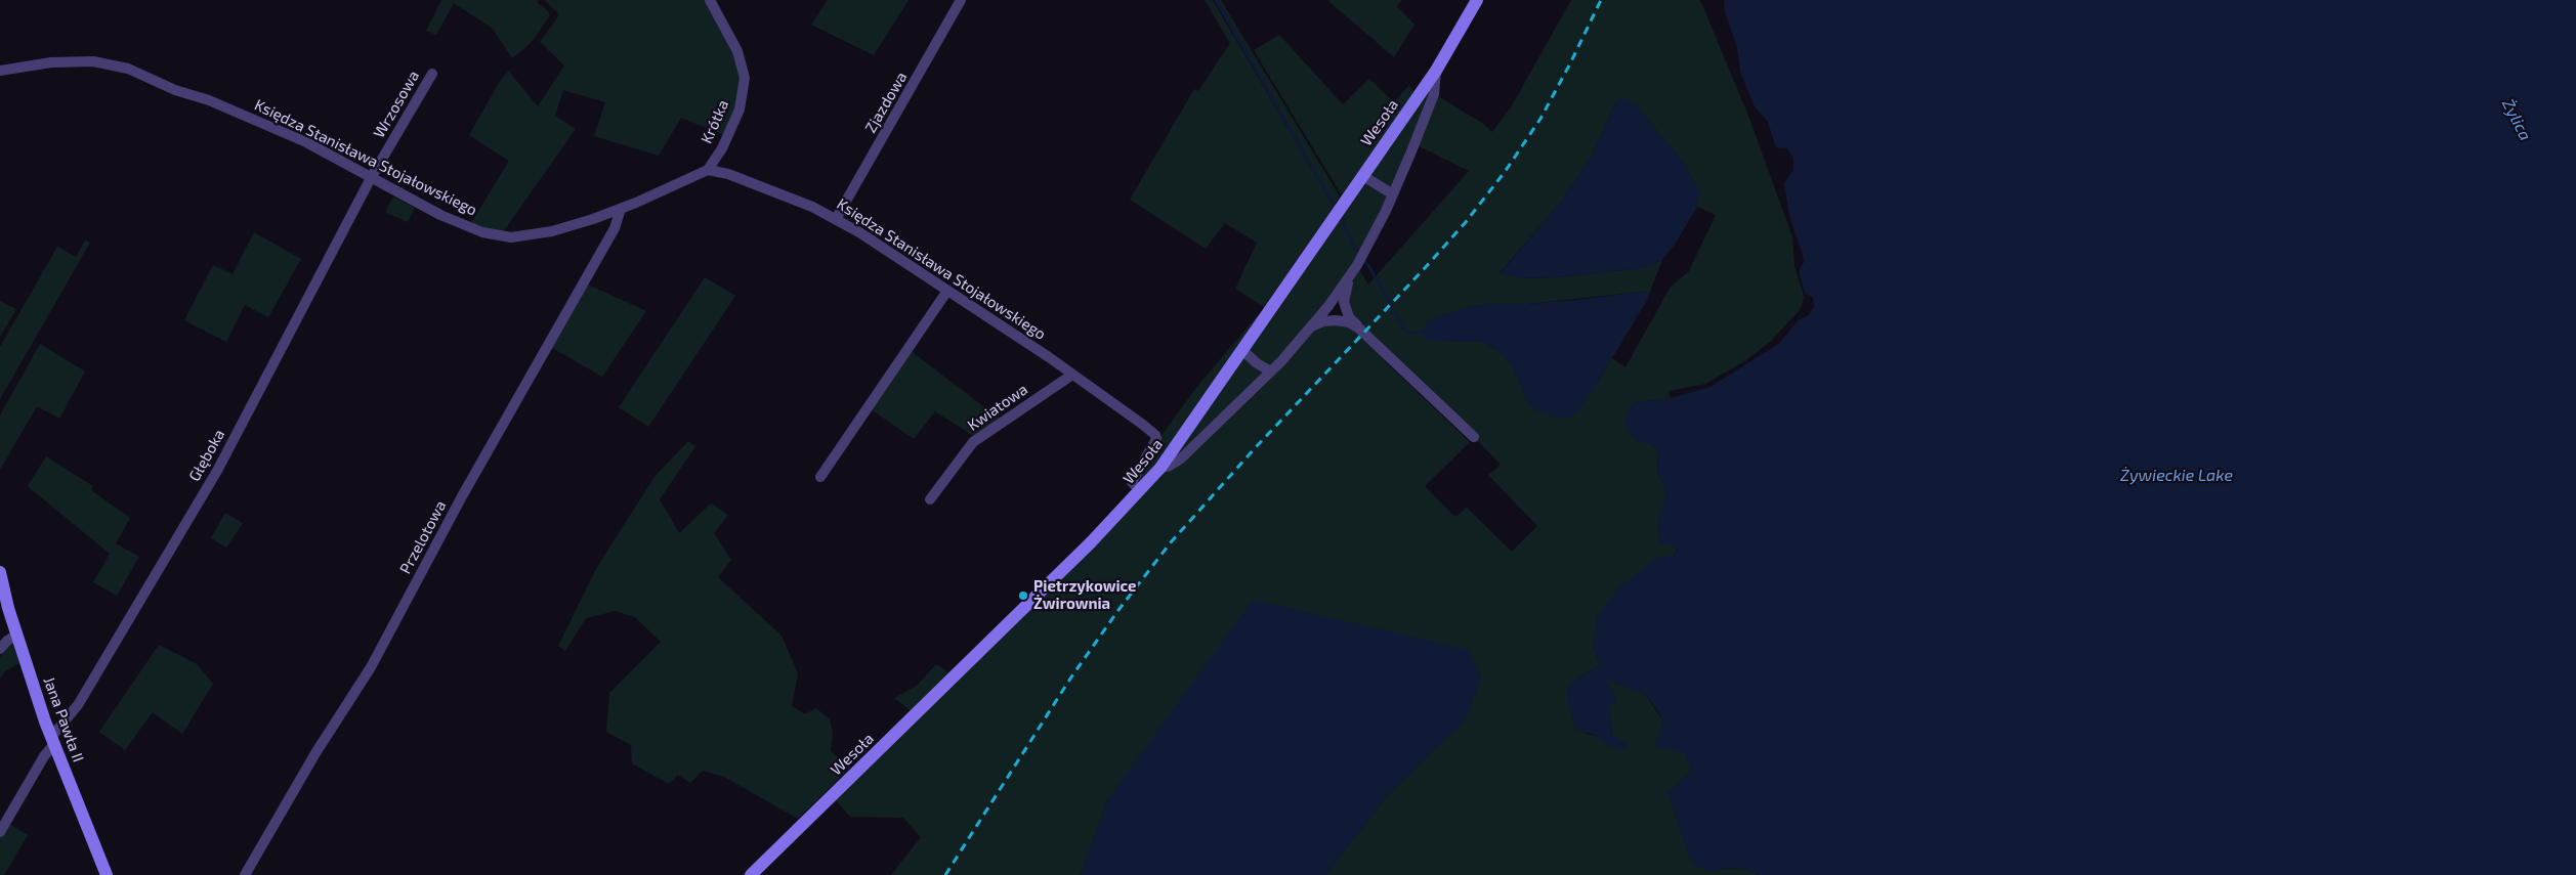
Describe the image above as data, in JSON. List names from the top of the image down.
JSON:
{
  "streets": {
    "main road": ["Wesoła", "Jana Pawła II"],
    "street": [
      "Zjazdowa",
      "Wrzosowa",
      "Krótka",
      "Księdza Stanisława Stojałowskiego",
      "Kwiatowa",
      "Głęboka",
      "Przelotowa"
    ]
  },
  "crossings": [
    ["Zjazdowa", "Księdza Stanisława Stojałowskiego"],
    ["Wrzosowa", "Księdza Stanisława Stojałowskiego"],
    ["Wrzosowa", "Głęboka"],
    ["Krótka", "Księdza Stanisława Stojałowskiego"],
    ["Wesoła", "Księdza Stanisława Stojałowskiego"],
    ["Księdza Stanisława Stojałowskiego", "Kwiatowa"],
    ["Księdza Stanisława Stojałowskiego", "Głęboka"],
    ["Księdza Stanisława Stojałowskiego", "Przelotowa"],
    ["Głęboka", "Jana Pawła II"]
  ],
  "water": ["Żylica", "Żywieckie Lake"],
  "places": ["Pietrzykowice Żwirownia"]
}
